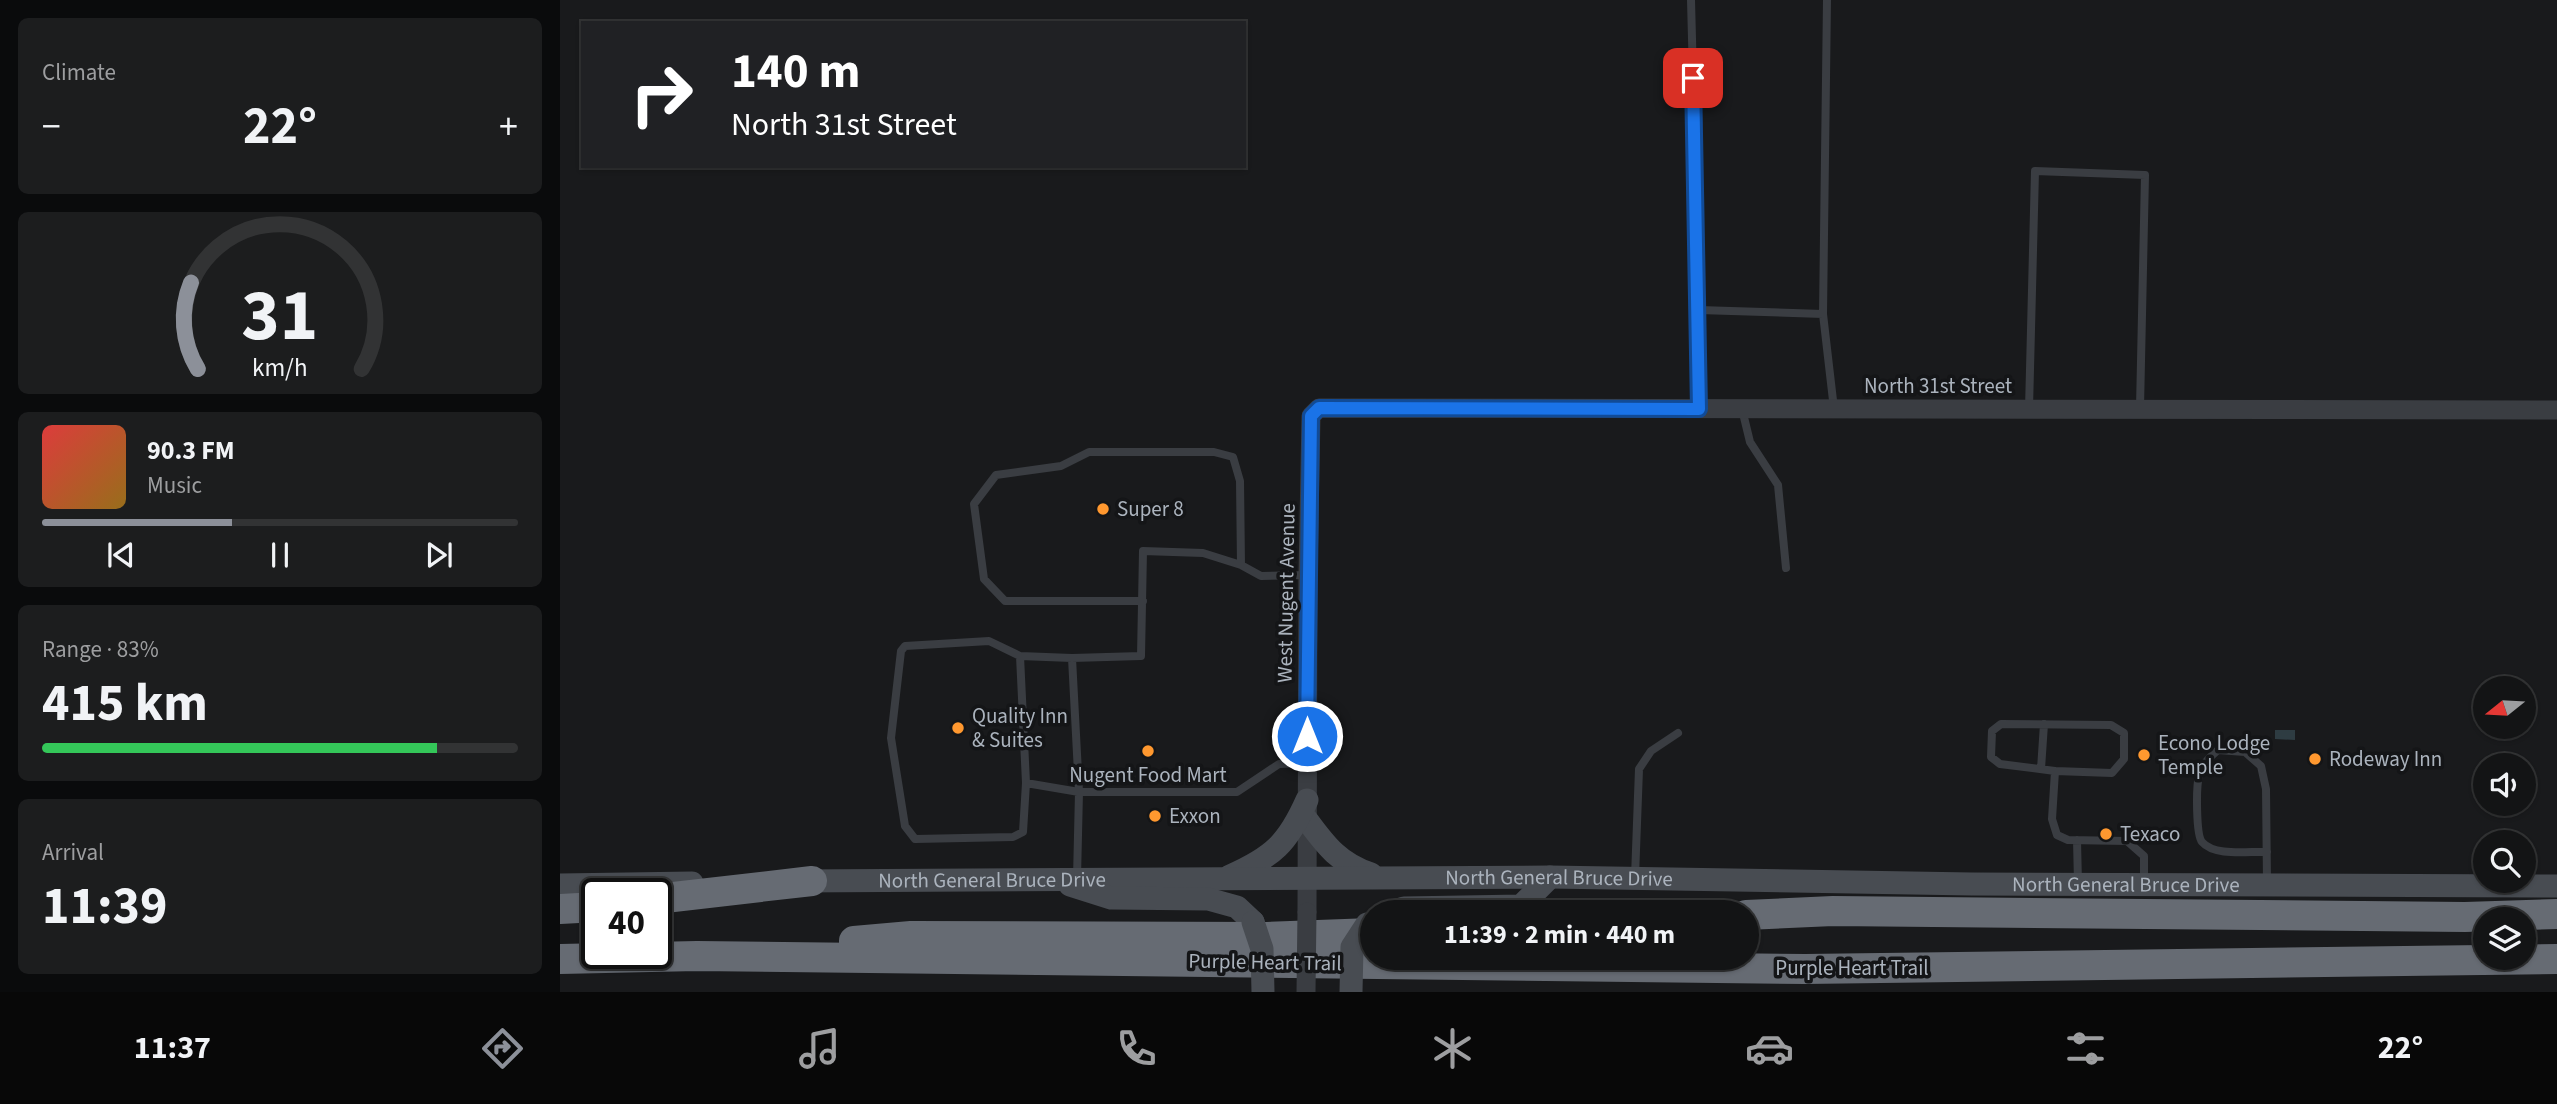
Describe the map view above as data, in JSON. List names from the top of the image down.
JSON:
{
  "streets": {
    "highway": ["Purple Heart Trail"],
    "main road": ["North General Bruce Drive"],
    "street": ["North 31st Street", "West Nugent Avenue"]
  },
  "crossings": [
    ["North 31st Street", "West Nugent Avenue"],
    ["West Nugent Avenue", "North General Bruce Drive"]
  ],
  "places": [
    "Super 8",
    "Quality Inn & Suites",
    "Nugent Food Mart",
    "Econo Lodge Temple",
    "Rodeway Inn",
    "Exxon",
    "Texaco"
  ],
  "north": "left",
  "page": {
    "tile": [
      "Climate",
      ["Range · 83%", "415 km"],
      ["Arrival", "11:39"]
    ],
    "turn": ["140 m", "North 31st Street"],
    "heat": ["−", "22°", "+"],
    "song": ["90.3 FM", "Music"],
    "limit": "40",
    "trip": "11:39 · 2 min · 440 m",
    "tabs": ["11:37", "22°"],
    "gauge": ["31", "km/h"]
  }
}
